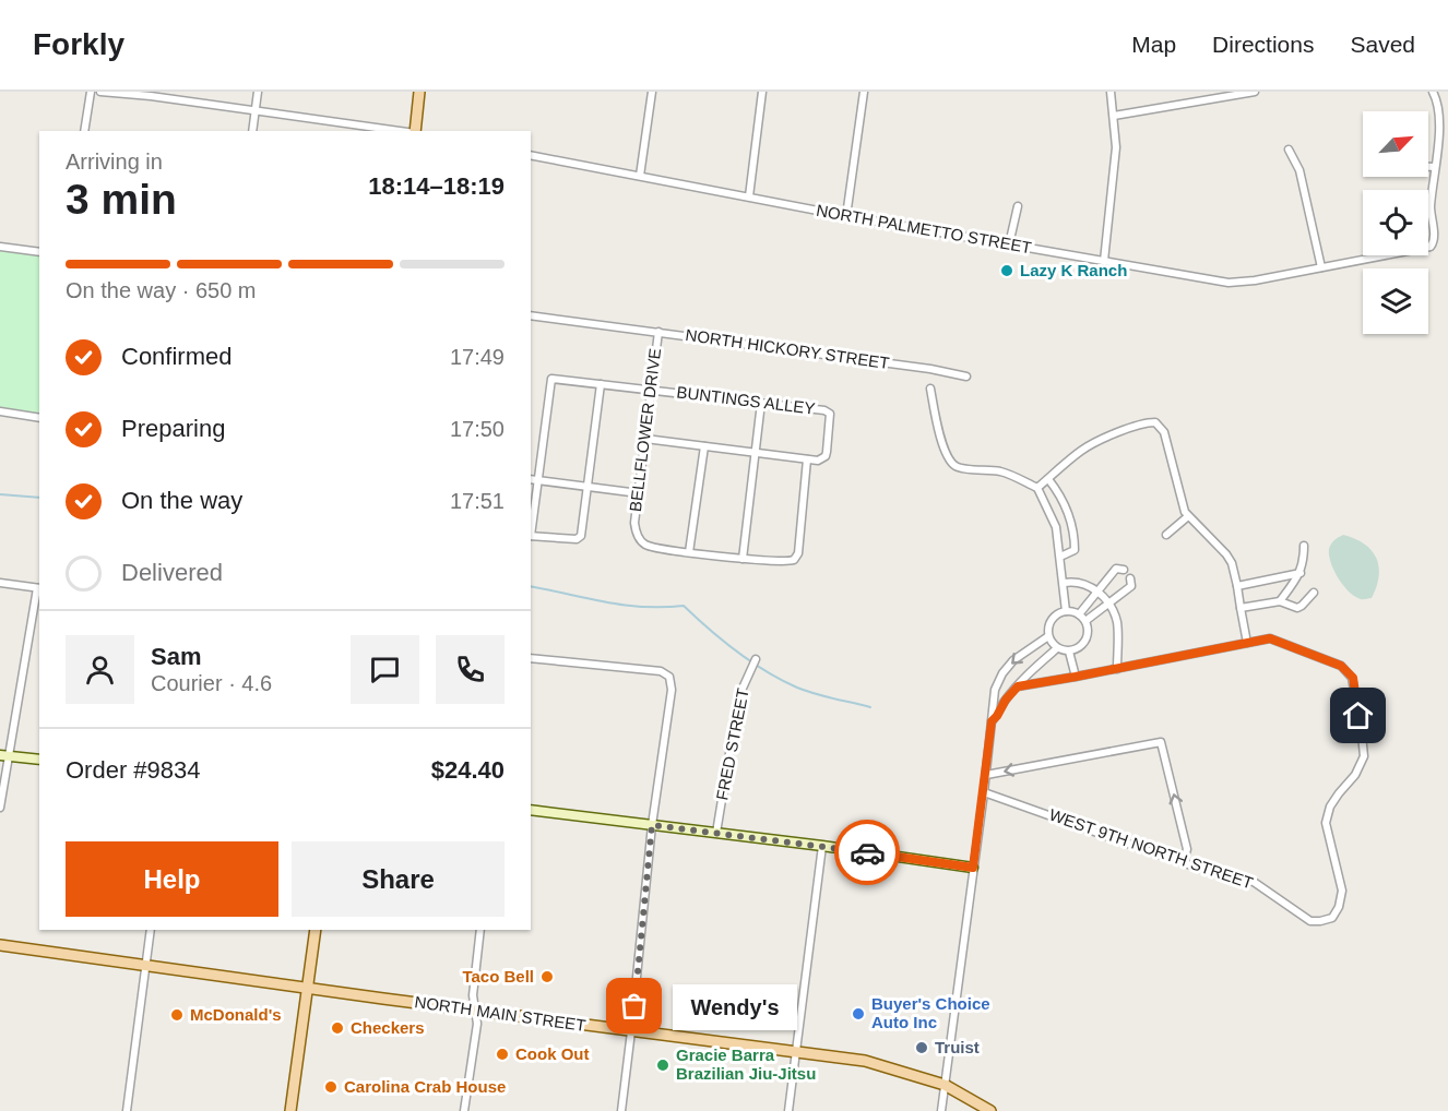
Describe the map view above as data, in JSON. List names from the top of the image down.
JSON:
{
  "streets": {
    "main road": ["NORTH MAIN STREET"],
    "street": [
      "NORTH PALMETTO STREET",
      "NORTH HICKORY STREET",
      "BUNTINGS ALLEY",
      "BELLFLOWER DRIVE",
      "FRED STREET",
      "WEST 9TH NORTH STREET"
    ]
  },
  "crossings": [
    ["NORTH HICKORY STREET", "BELLFLOWER DRIVE"],
    ["BUNTINGS ALLEY", "BELLFLOWER DRIVE"]
  ],
  "places": [
    "Lazy K Ranch",
    "Taco Bell",
    "Wendy's",
    "Buyer's Choice Auto Inc",
    "McDonald's",
    "Checkers",
    "Truist",
    "Cook Out",
    "Gracie Barra Brazilian Jiu-Jitsu",
    "Carolina Crab House"
  ],
  "north": "top right",
  "page": {
    "header": "Forkly",
    "nav": ["Map", "Directions", "Saved"],
    "heading": ["3 min", "Arriving in", "18:14–18:19"],
    "panel": [
      "Sam",
      "Courier · 4.6",
      "Order #9834",
      "$24.40"
    ],
    "bar": "On the way · 650 m",
    "list": [
      ["Confirmed", "17:49"],
      ["Preparing", "17:50"],
      ["On the way", "17:51"],
      "Delivered"
    ],
    "buttons": ["Help", "Share"],
    "bubble": "Wendy's"
  }
}
